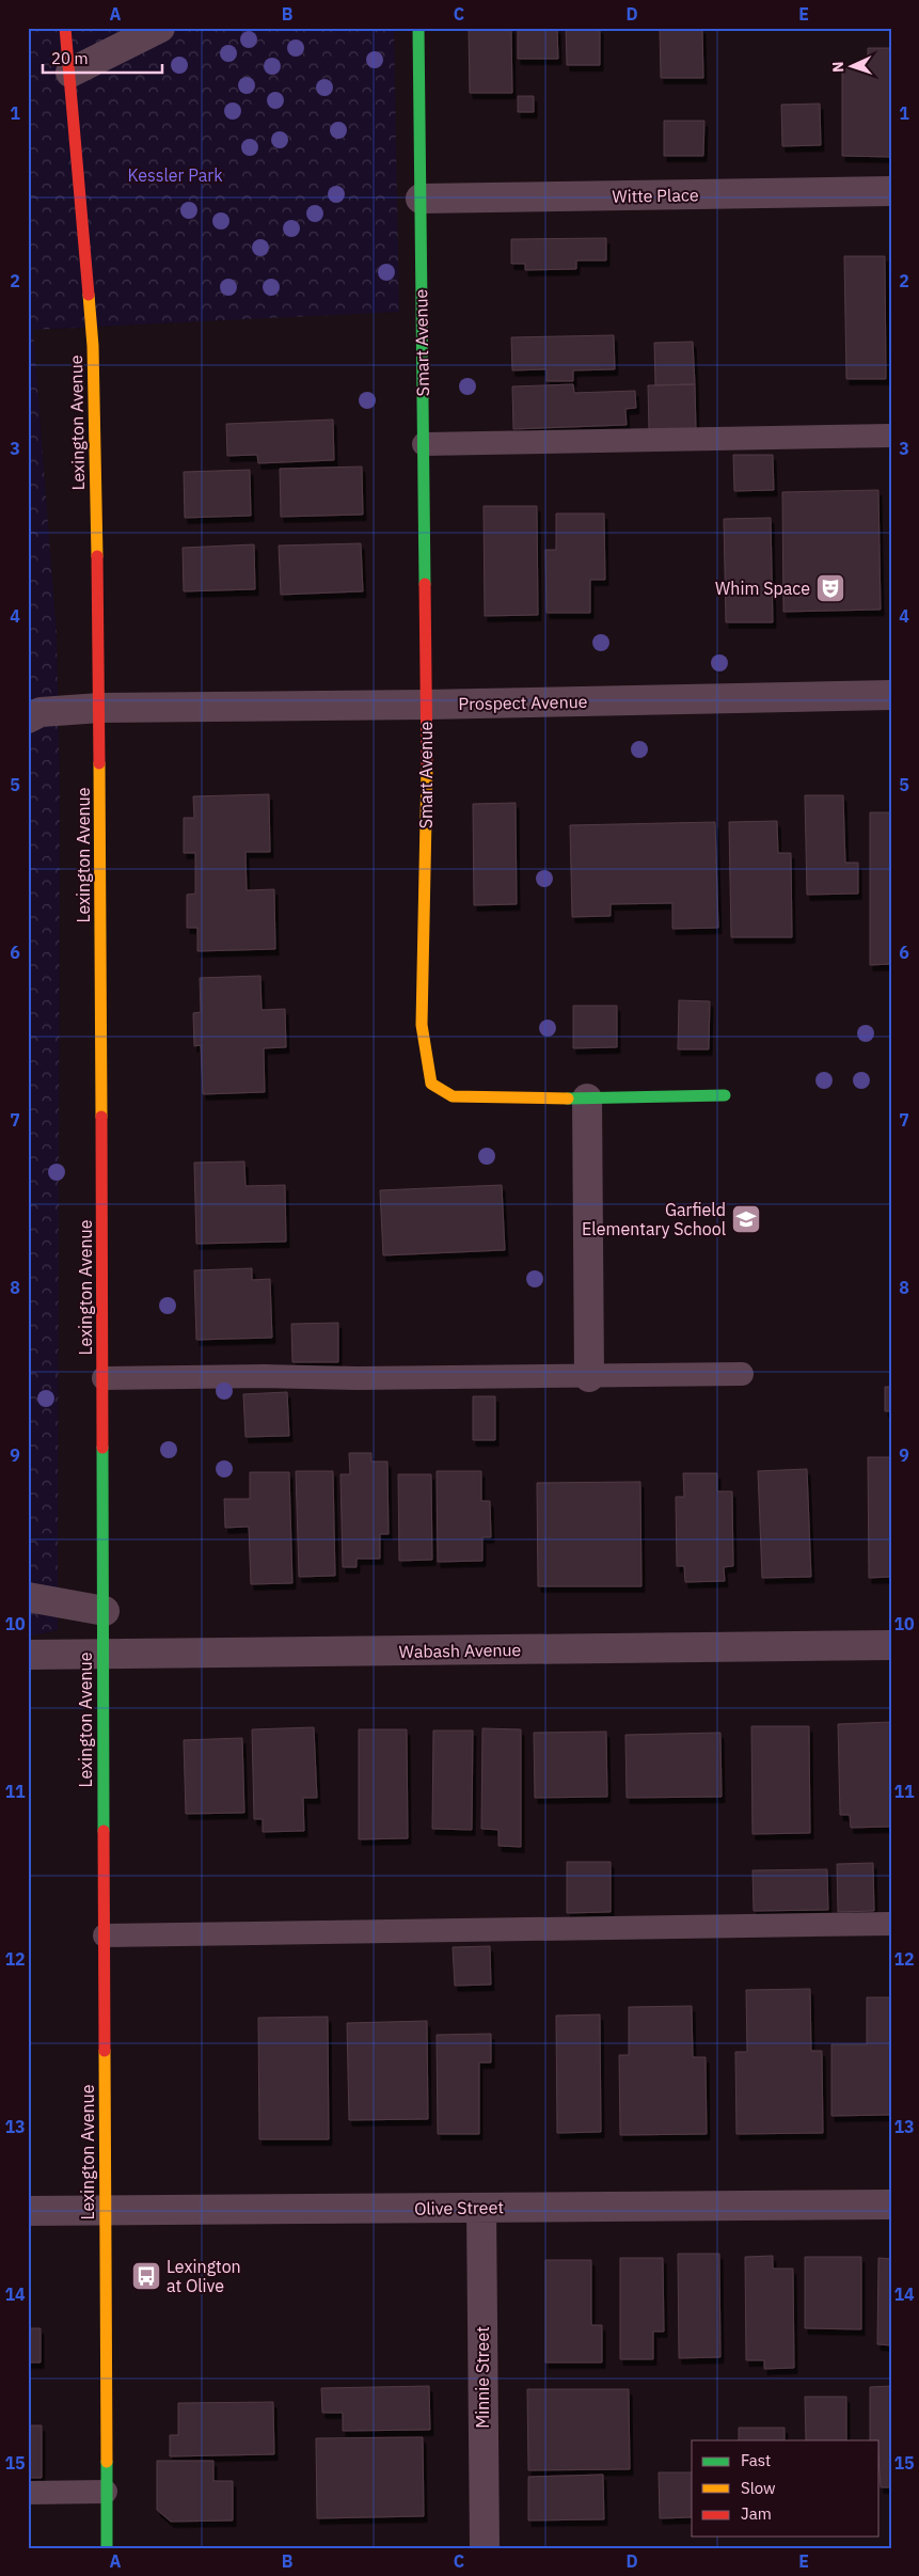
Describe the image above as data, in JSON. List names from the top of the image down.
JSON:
{
  "streets": {
    "street": [
      "Witte Place",
      "Smart Avenue",
      "Lexington Avenue",
      "Prospect Avenue",
      "Wabash Avenue",
      "Olive Street",
      "Minnie Street"
    ]
  },
  "crossings": [
    ["Witte Place", "Smart Avenue"],
    ["Smart Avenue", "Prospect Avenue"],
    ["Lexington Avenue", "Prospect Avenue"],
    ["Lexington Avenue", "Wabash Avenue"],
    ["Lexington Avenue", "Olive Street"],
    ["Olive Street", "Minnie Street"]
  ],
  "parks": ["Kessler Park"],
  "places": {
    "theatre": ["Whim Space"],
    "school or university": ["Garfield Elementary School"],
    "bus stop": ["Lexington at Olive"]
  },
  "legend": ["Fast", "Slow", "Jam"],
  "scale_bar": "20 m",
  "north": "left",
  "grid": {
    "columns": [
      "A",
      "B",
      "C",
      "D",
      "E"
    ],
    "rows": [
      "1",
      "2",
      "3",
      "4",
      "5",
      "6",
      "7",
      "8",
      "9",
      "10",
      "11",
      "12",
      "13",
      "14",
      "15"
    ]
  }
}
